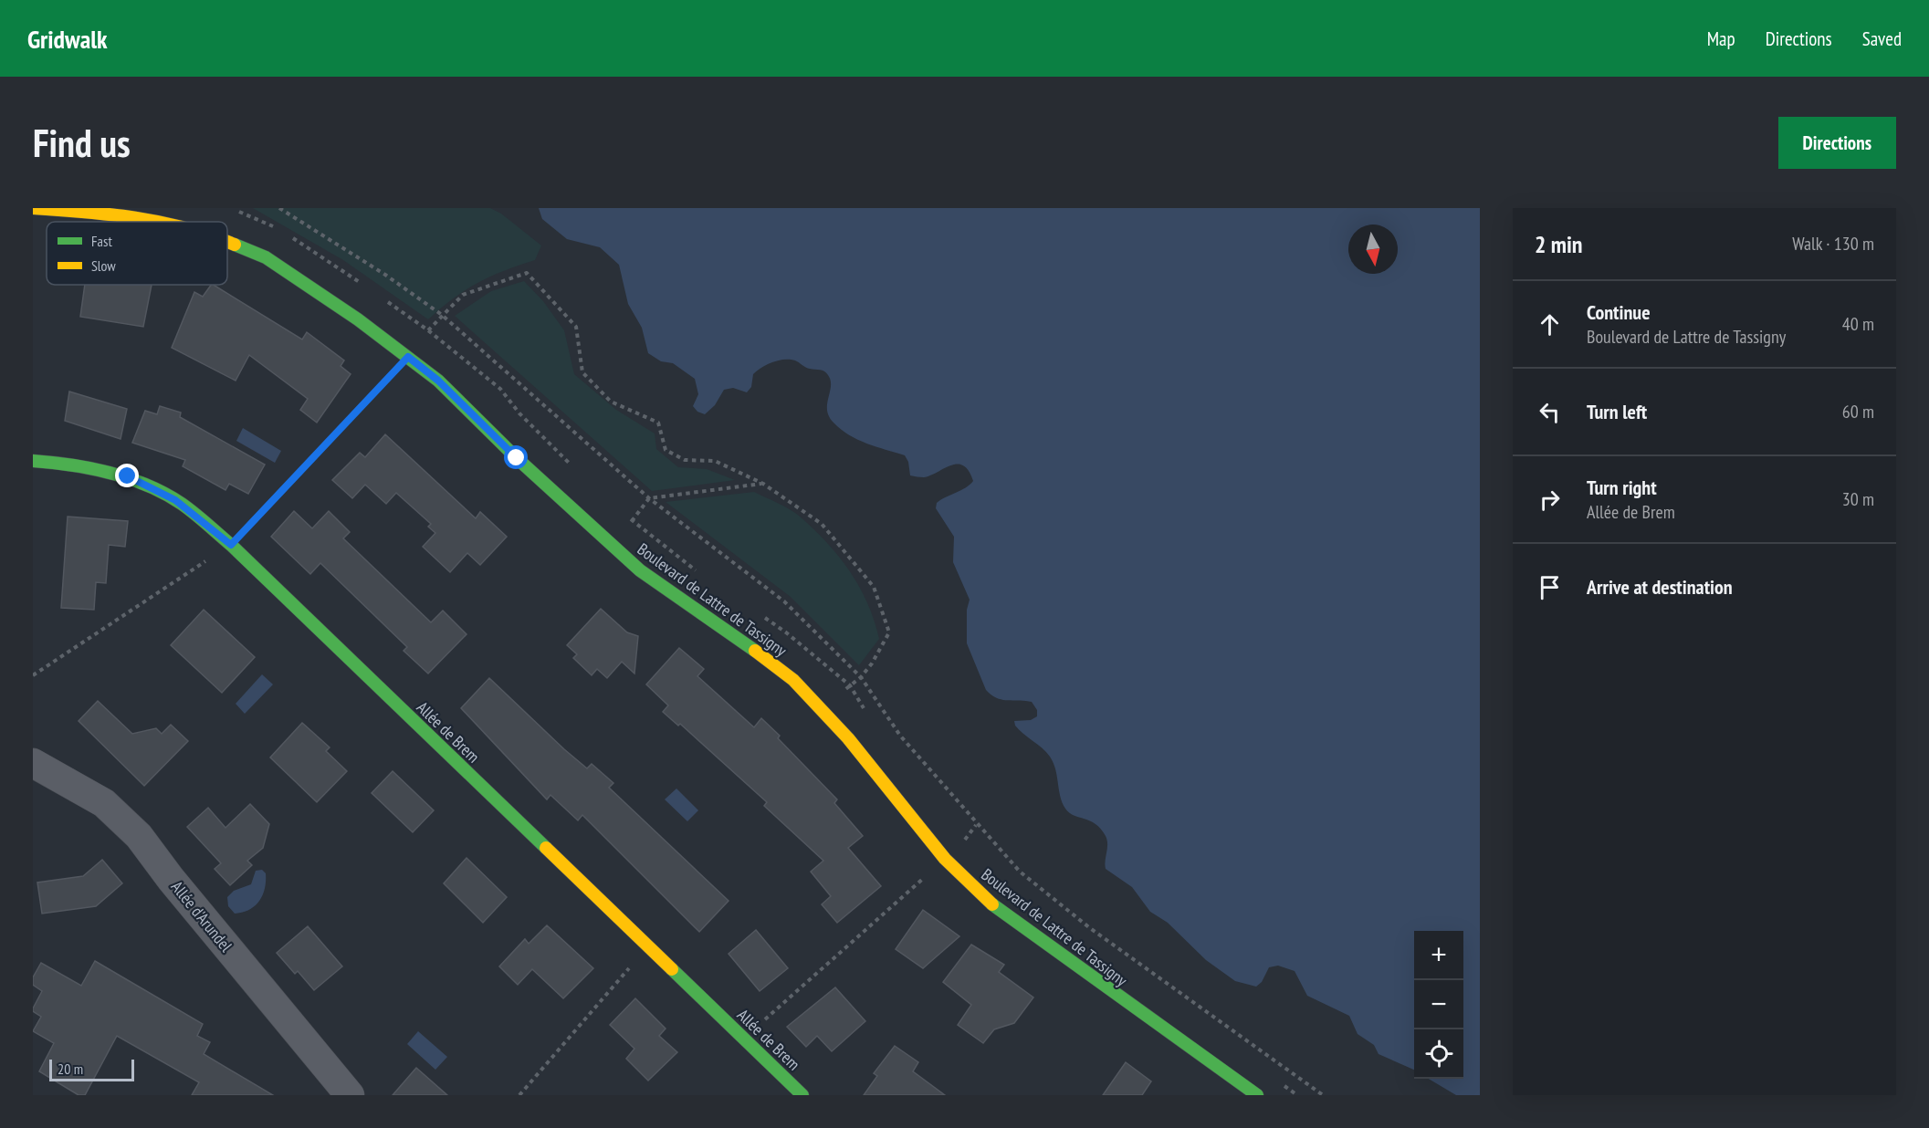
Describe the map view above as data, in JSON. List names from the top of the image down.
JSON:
{
  "streets": {
    "street": ["Boulevard de Lattre de Tassigny", "Allée de Brem", "Allée d'Arundel"]
  },
  "legend": ["Fast", "Slow"],
  "scale_bar": "20 m",
  "north": "bottom",
  "page": {
    "header": "Gridwalk",
    "nav": ["Map", "Directions", "Saved"],
    "buttons": "Directions",
    "title": "Find us",
    "heading": ["2 min", "Walk · 130 m"],
    "list": [
      ["Continue", "Boulevard de Lattre de Tassigny", "40 m"],
      ["Turn left", "60 m"],
      ["Turn right", "Allée de Brem", "30 m"],
      "Arrive at destination"
    ],
    "map_buttons": ["+", "−"],
    "scale": "20 m"
  }
}
